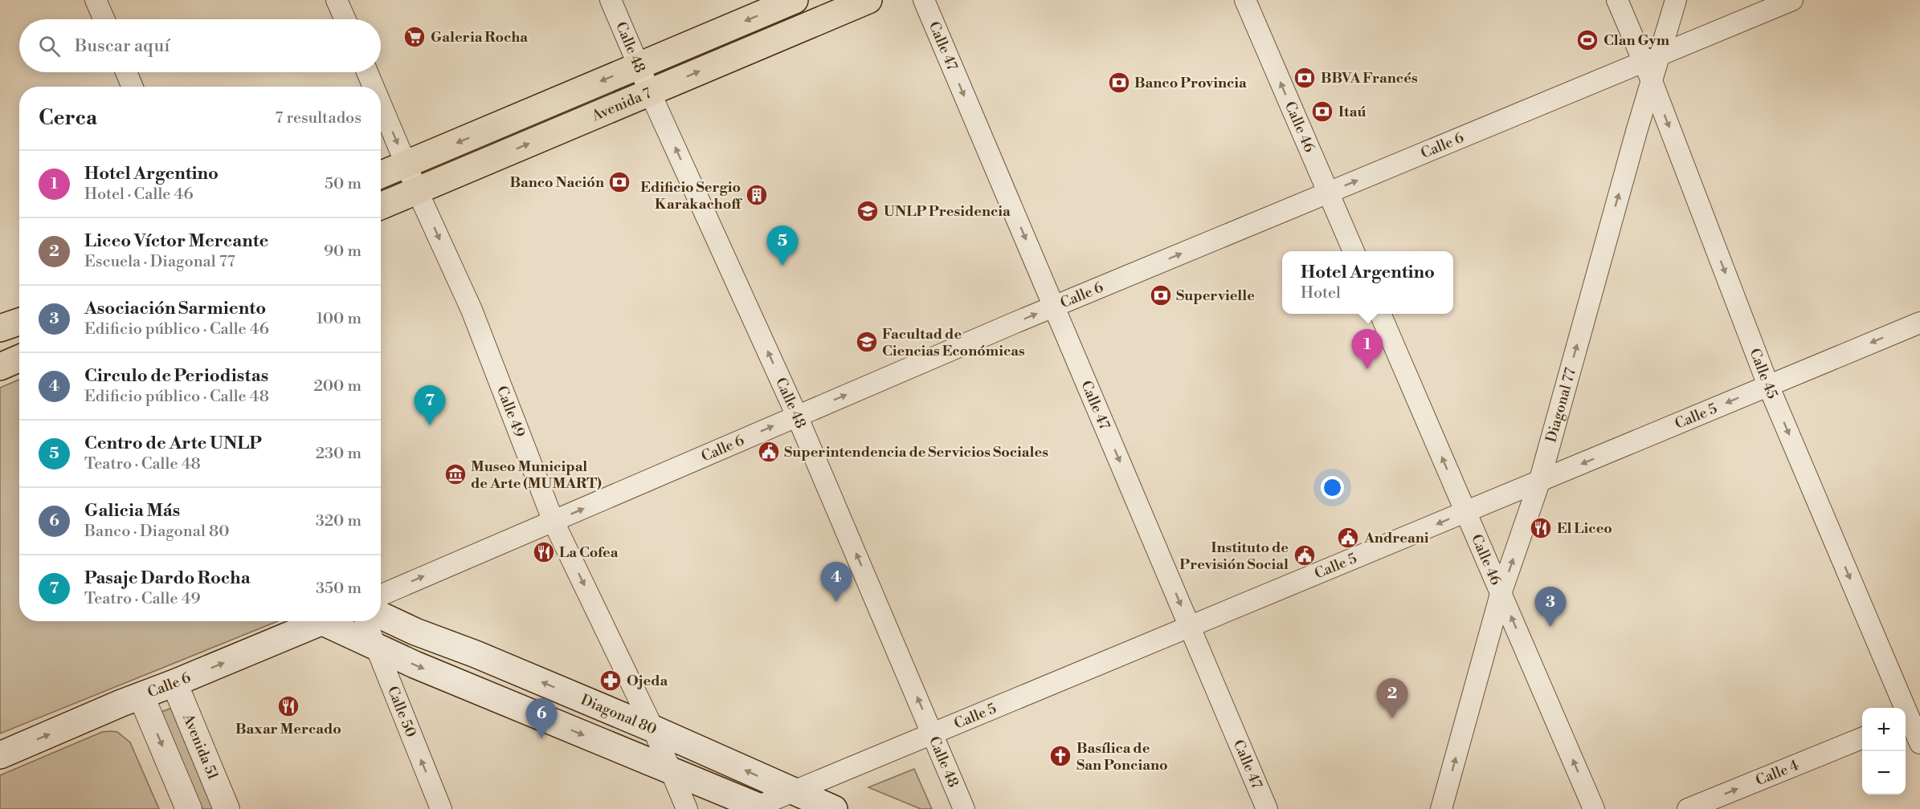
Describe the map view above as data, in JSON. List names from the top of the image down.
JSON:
{
  "streets": {
    "main road": ["Avenida 7", "Calle 6", "Diagonal 80"],
    "street": [
      "Calle 47",
      "Calle 48",
      "Calle 46",
      "Calle 45",
      "Diagonal 77",
      "Calle 49",
      "Calle 5",
      "Calle 50",
      "Avenida 51",
      "Calle 4"
    ]
  },
  "crossings": [
    ["Calle 47", "Calle 6"],
    ["Calle 47", "Calle 5"],
    ["Calle 48", "Avenida 7"],
    ["Calle 48", "Calle 6"],
    ["Calle 48", "Calle 5"],
    ["Avenida 7", "Calle 49"],
    ["Calle 46", "Calle 6"],
    ["Calle 46", "Diagonal 77"],
    ["Calle 46", "Calle 5"],
    ["Calle 6", "Calle 45"],
    ["Calle 6", "Diagonal 77"],
    ["Calle 6", "Calle 49"],
    ["Calle 6", "Avenida 51"],
    ["Calle 45", "Diagonal 77"],
    ["Calle 45", "Calle 5"],
    ["Diagonal 77", "Calle 5"],
    ["Calle 49", "Diagonal 80"],
    ["Calle 5", "Diagonal 80"]
  ],
  "one_way": [
    "Calle 47",
    "Calle 48",
    "Calle 46",
    "Calle 6",
    "Calle 45",
    "Diagonal 77",
    "Calle 49",
    "Calle 5",
    "Calle 50",
    "Calle 4"
  ],
  "places": {
    "supermarket": ["Galeria Rocha"],
    "sports": ["Clan Gym"],
    "bank": [
      "BBVA Francés",
      "Banco Provincia",
      "Itaú",
      "Banco Nación",
      "Supervielle"
    ],
    "building": ["Edificio Sergio Karakachoff"],
    "school or university": ["UNLP Presidencia", "Facultad de Ciencias Económicas"],
    "public building": ["Superintendencia de Servicios Sociales", "Andreani", "Instituto de Previsión Social"],
    "museum": ["Museo Municipal de Arte (MUMART)"],
    "restaurant": ["El Liceo", "La Cofea", "Baxar Mercado"],
    "pharmacy": ["Ojeda"],
    "church": ["Basílica de San Ponciano"]
  },
  "page": {
    "search": "Buscar aquí",
    "heading": ["Cerca", "7 resultados"],
    "list": [
      {
        "mark": "1",
        "name": "Hotel Argentino",
        "note": "Hotel · Calle 46",
        "value": "50 m"
      },
      {
        "mark": "2",
        "name": "Liceo Víctor Mercante",
        "note": "Escuela · Diagonal 77",
        "value": "90 m"
      },
      {
        "mark": "3",
        "name": "Asociación Sarmiento",
        "note": "Edificio público · Calle 46",
        "value": "100 m"
      },
      {
        "mark": "4",
        "name": "Circulo de Periodistas",
        "note": "Edificio público · Calle 48",
        "value": "200 m"
      },
      {
        "mark": "5",
        "name": "Centro de Arte UNLP",
        "note": "Teatro · Calle 48",
        "value": "230 m"
      },
      {
        "mark": "6",
        "name": "Galicia Más",
        "note": "Banco · Diagonal 80",
        "value": "320 m"
      },
      {
        "mark": "7",
        "name": "Pasaje Dardo Rocha",
        "note": "Teatro · Calle 49",
        "value": "350 m"
      }
    ],
    "pins": [
      "5",
      "1",
      "7",
      "4",
      "3",
      "2",
      "6"
    ],
    "popup": ["Hotel Argentino", "Hotel"],
    "map_buttons": ["+", "−"]
  }
}
